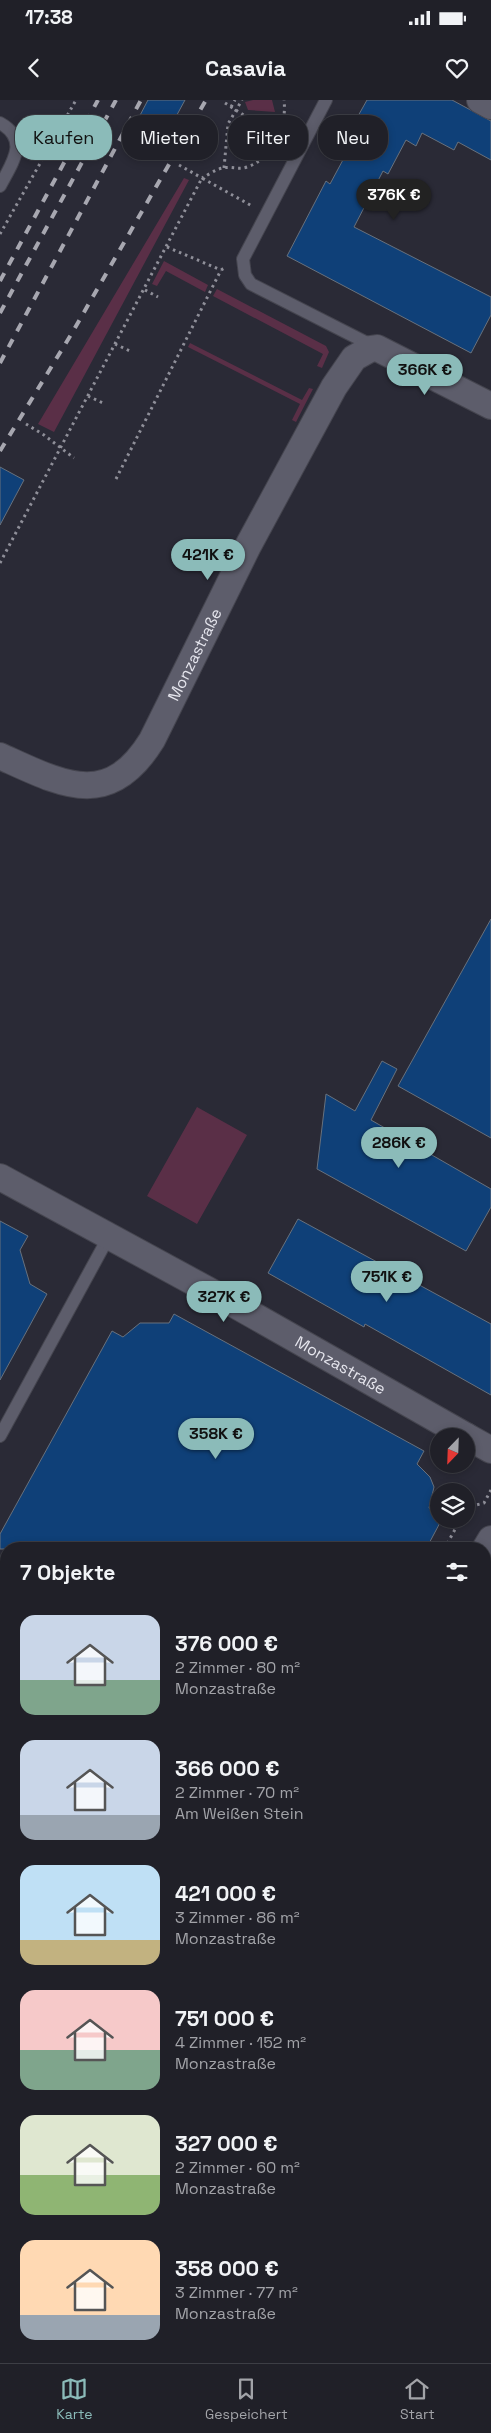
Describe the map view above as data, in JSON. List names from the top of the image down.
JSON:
{
  "streets": {
    "street": ["Monzastraße"]
  },
  "north": "bottom left",
  "page": {
    "status": "17:38",
    "header": "Casavia",
    "chip": [
      "Kaufen",
      "Mieten",
      "Filter",
      "Neu"
    ],
    "price": [
      "376K €",
      "366K €",
      "421K €",
      "286K €",
      "751K €",
      "327K €",
      "358K €"
    ],
    "heading": "7 Objekte",
    "list": [
      {
        "name": "376 000 €",
        "note": "2 Zimmer · 80 m² · Monzastraße"
      },
      {
        "name": "366 000 €",
        "note": "2 Zimmer · 70 m² · Am Weißen Stein"
      },
      {
        "name": "421 000 €",
        "note": "3 Zimmer · 86 m² · Monzastraße"
      },
      {
        "name": "751 000 €",
        "note": "4 Zimmer · 152 m² · Monzastraße"
      },
      {
        "name": "327 000 €",
        "note": "2 Zimmer · 60 m² · Monzastraße"
      },
      {
        "name": "358 000 €",
        "note": "3 Zimmer · 77 m² · Monzastraße"
      }
    ],
    "tabs": ["Karte", "Gespeichert", "Start"]
  }
}
